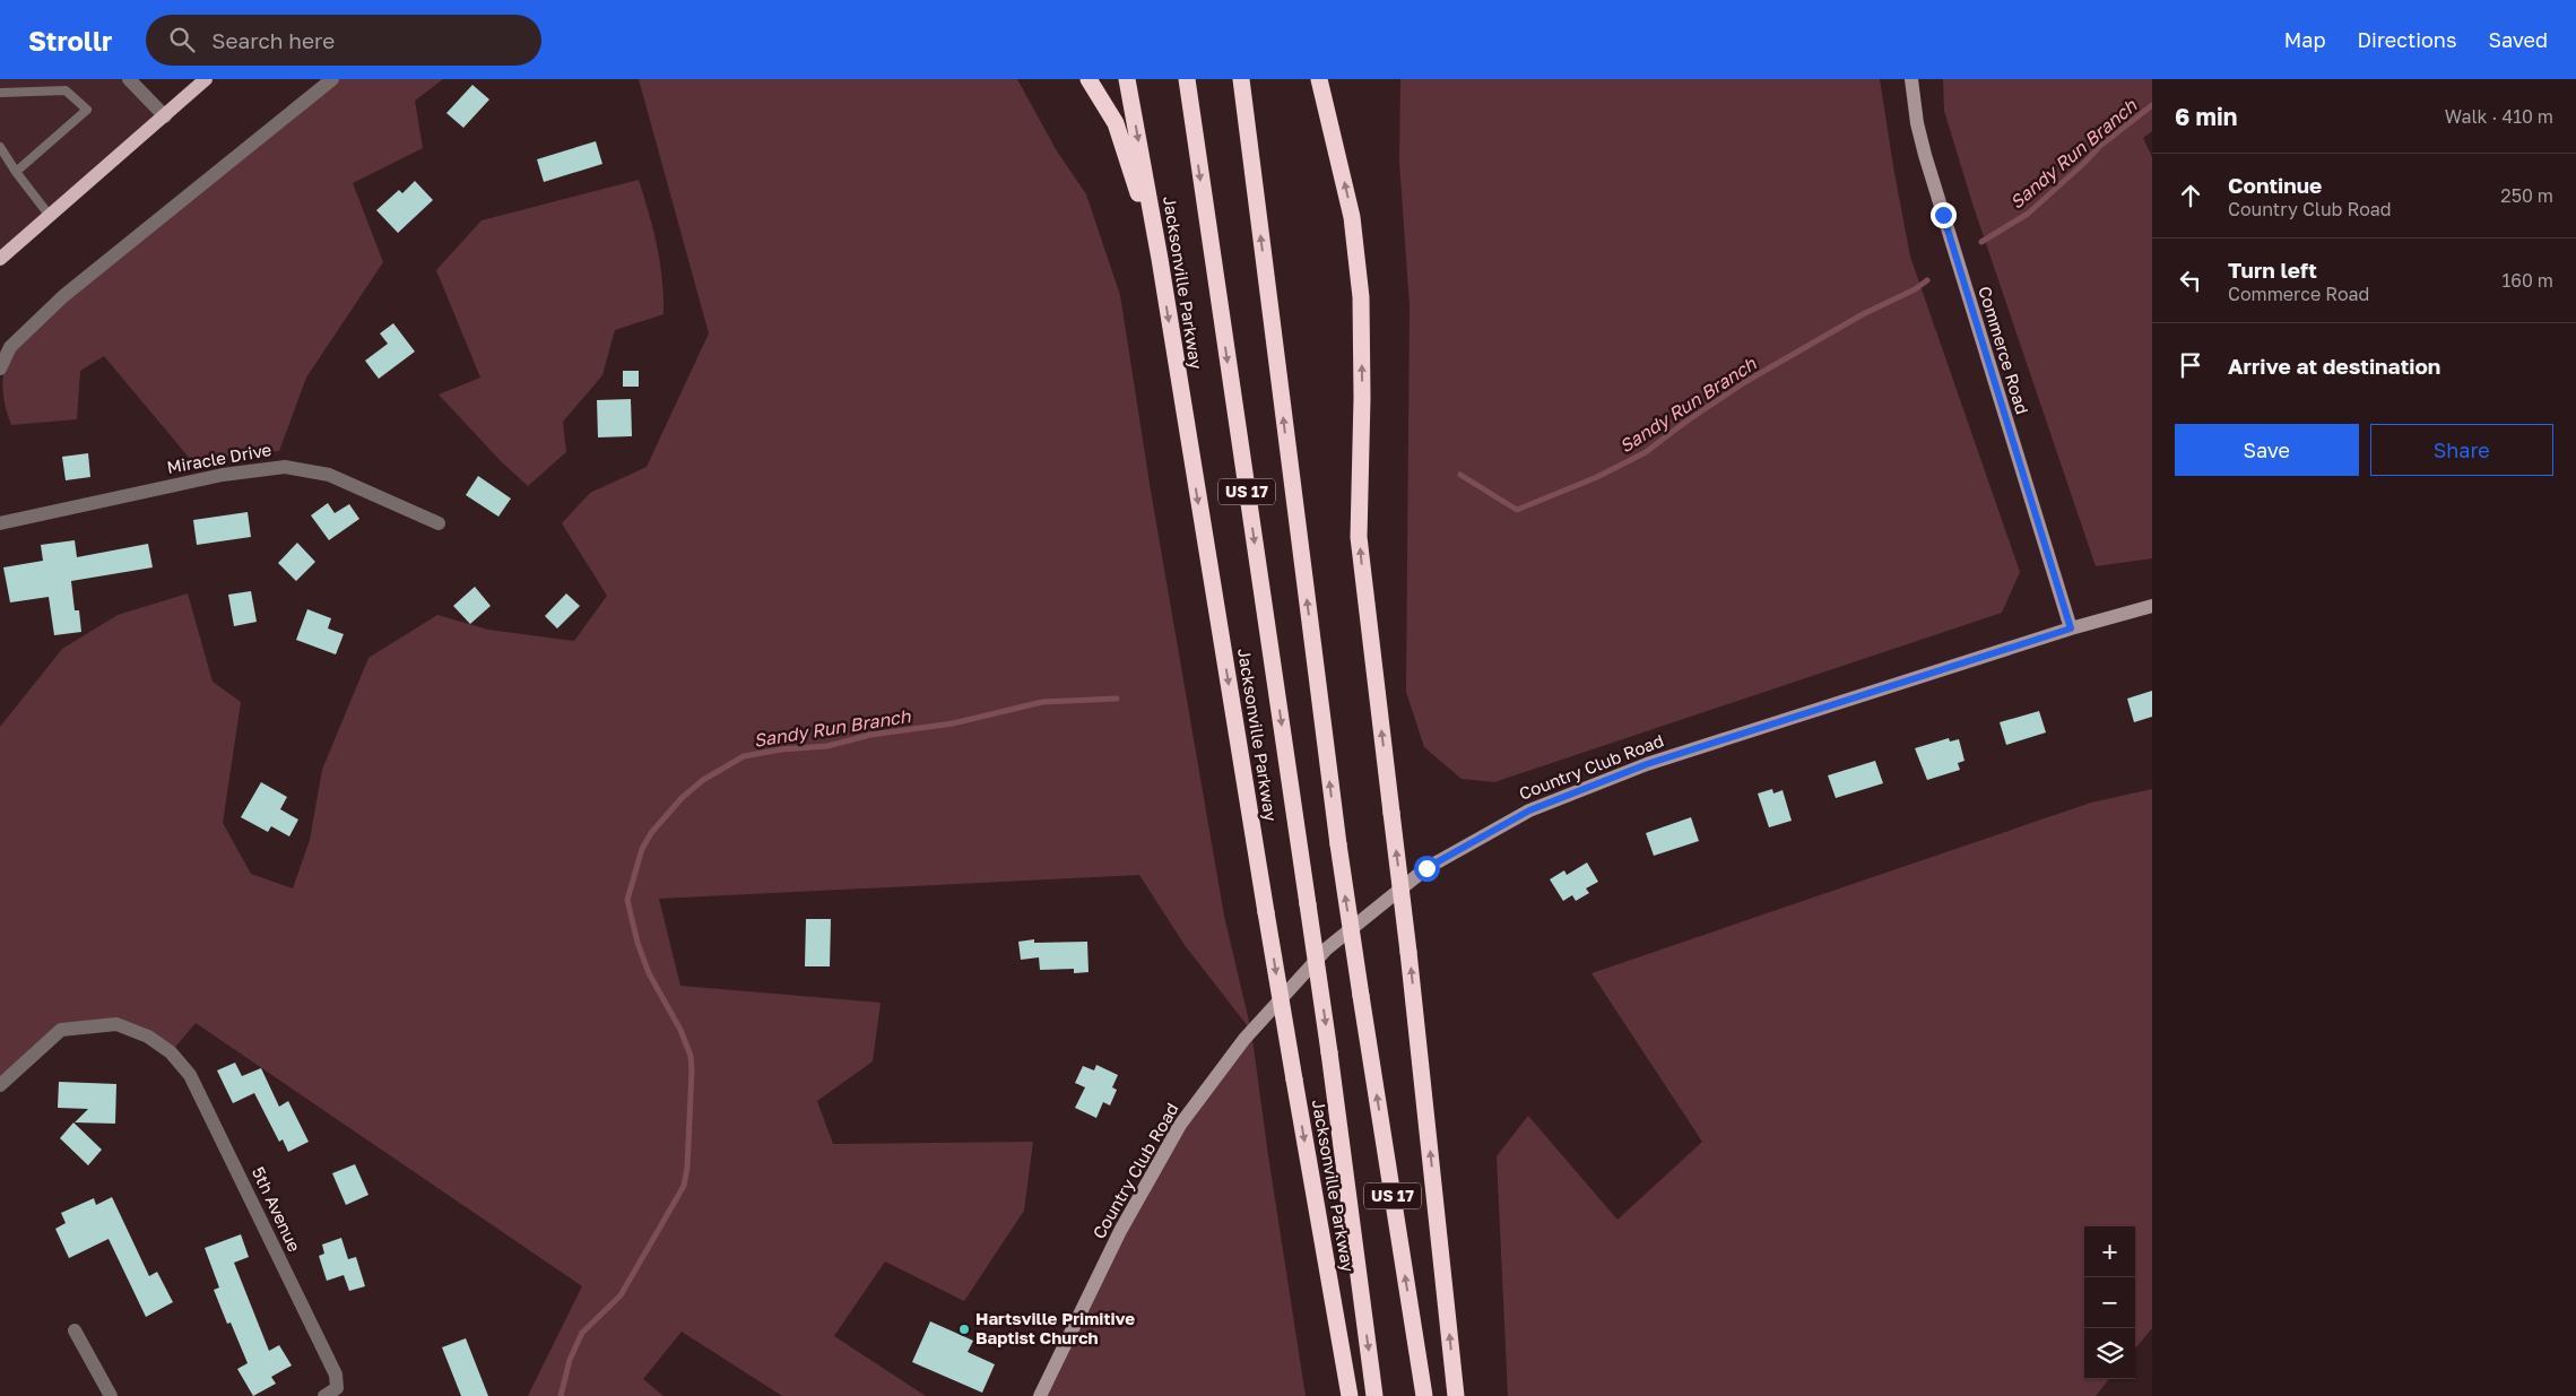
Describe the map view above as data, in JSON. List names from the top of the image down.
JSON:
{
  "streets": {
    "highway": ["Jacksonville Parkway", "US 17"],
    "main road": ["Commerce Road", "Country Club Road"],
    "street": ["Miracle Drive", "5th Avenue"]
  },
  "crossings": [
    ["Commerce Road", "Country Club Road"]
  ],
  "water": ["Sandy Run Branch"],
  "places": ["Hartsville Primitive Baptist Church"],
  "page": {
    "header": "Strollr",
    "search": "Search here",
    "nav": ["Map", "Directions", "Saved"],
    "heading": ["6 min", "Walk · 410 m"],
    "list": [
      ["Continue", "Country Club Road", "250 m"],
      ["Turn left", "Commerce Road", "160 m"],
      "Arrive at destination"
    ],
    "buttons": ["Save", "Share"],
    "map_buttons": ["+", "−"]
  }
}
